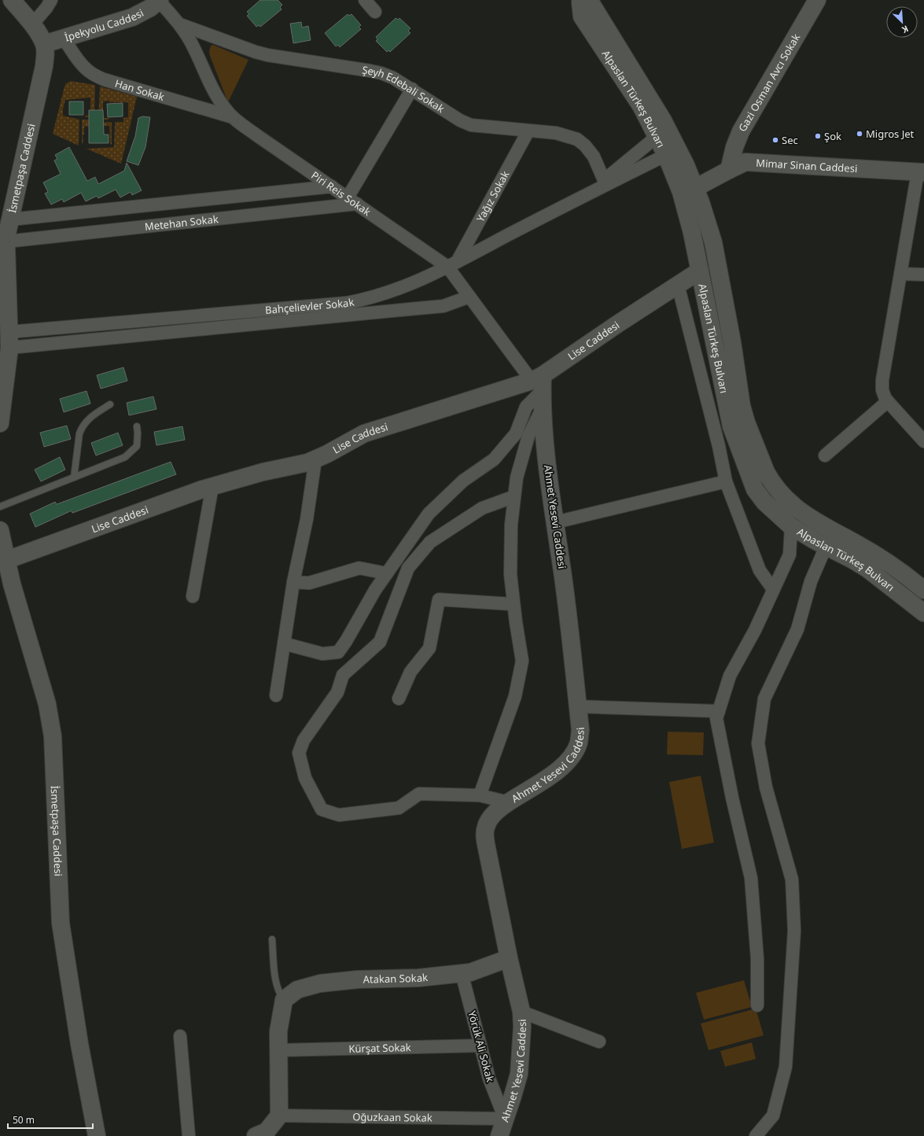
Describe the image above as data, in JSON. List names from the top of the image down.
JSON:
{
  "streets": {
    "street": [
      "İpekyolu Caddesi",
      "Gazi Osman Avcı Sokak",
      "Han Sokak",
      "Şeyh Edebali Sokak",
      "Alpaslan Türkeş Bulvarı",
      "Mimar Sinan Caddesi",
      "İsmetpaşa Caddesi",
      "Piri Reis Sokak",
      "Yağız Sokak",
      "Metehan Sokak",
      "Bahçelievler Sokak",
      "Lise Caddesi",
      "Ahmet Yesevi Caddesi",
      "Atakan Sokak",
      "Yörük Ali Sokak",
      "Kürşat Sokak",
      "Oğuzkaan Sokak"
    ]
  },
  "crossings": [
    ["İpekyolu Caddesi", "Han Sokak"],
    ["İpekyolu Caddesi", "İsmetpaşa Caddesi"],
    ["İpekyolu Caddesi", "Piri Reis Sokak"],
    ["Gazi Osman Avcı Sokak", "Mimar Sinan Caddesi"],
    ["Han Sokak", "Piri Reis Sokak"],
    ["Şeyh Edebali Sokak", "Piri Reis Sokak"],
    ["Şeyh Edebali Sokak", "Yağız Sokak"],
    ["Alpaslan Türkeş Bulvarı", "Mimar Sinan Caddesi"],
    ["Alpaslan Türkeş Bulvarı", "Lise Caddesi"],
    ["İsmetpaşa Caddesi", "Metehan Sokak"],
    ["İsmetpaşa Caddesi", "Bahçelievler Sokak"],
    ["İsmetpaşa Caddesi", "Lise Caddesi"],
    ["Piri Reis Sokak", "Yağız Sokak"],
    ["Piri Reis Sokak", "Metehan Sokak"],
    ["Piri Reis Sokak", "Bahçelievler Sokak"],
    ["Piri Reis Sokak", "Lise Caddesi"],
    ["Piri Reis Sokak", "Ahmet Yesevi Caddesi"],
    ["Yağız Sokak", "Bahçelievler Sokak"],
    ["Lise Caddesi", "Ahmet Yesevi Caddesi"],
    ["Ahmet Yesevi Caddesi", "Atakan Sokak"],
    ["Ahmet Yesevi Caddesi", "Yörük Ali Sokak"],
    ["Ahmet Yesevi Caddesi", "Oğuzkaan Sokak"],
    ["Atakan Sokak", "Yörük Ali Sokak"],
    ["Yörük Ali Sokak", "Kürşat Sokak"],
    ["Yörük Ali Sokak", "Oğuzkaan Sokak"]
  ],
  "places": ["Migros Jet", "Şok", "Sec"],
  "scale_bar": "50 m",
  "north": "bottom right"
}
